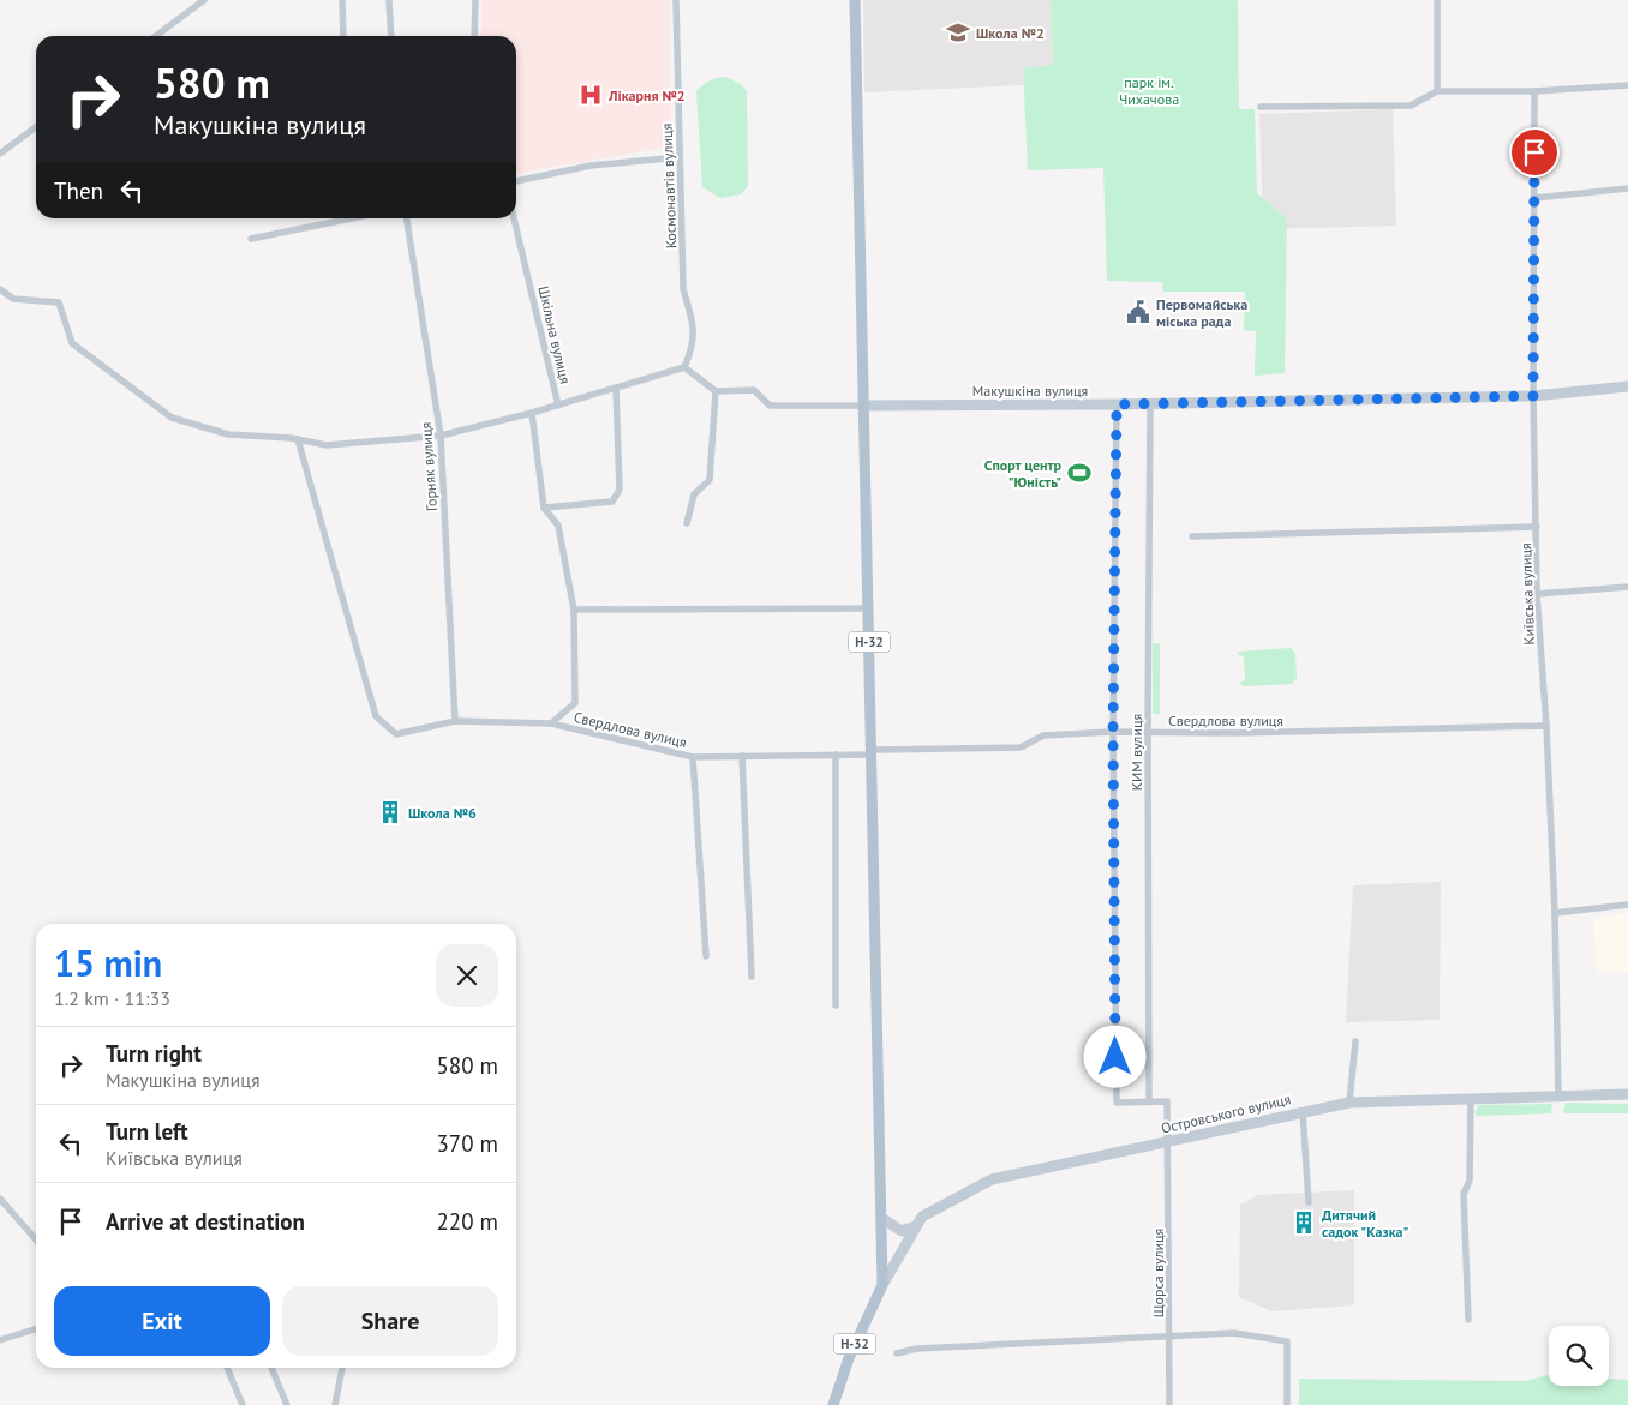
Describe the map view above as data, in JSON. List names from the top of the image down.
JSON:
{
  "streets": {
    "main road": ["Макушкіна вулиця", "Н-32", "Островського вулиця"],
    "street": [
      "Космонавтів вулиця",
      "Шкільна вулиця",
      "Горняк вулиця",
      "Київська вулиця",
      "Свердлова вулиця",
      "КИМ вулиця",
      "Щорса вулиця"
    ]
  },
  "crossings": [
    ["Шкільна вулиця", "Горняк вулиця"],
    ["Шкільна вулиця", "Свердлова вулиця"],
    ["Макушкіна вулиця", "Київська вулиця"],
    ["Макушкіна вулиця", "Н-32"],
    ["Макушкіна вулиця", "КИМ вулиця"],
    ["Горняк вулиця", "Свердлова вулиця"],
    ["Київська вулиця", "Свердлова вулиця"],
    ["Київська вулиця", "Островського вулиця"],
    ["Н-32", "Свердлова вулиця"],
    ["Н-32", "Островського вулиця"],
    ["Свердлова вулиця", "КИМ вулиця"],
    ["КИМ вулиця", "Щорса вулиця"],
    ["Островського вулиця", "Щорса вулиця"]
  ],
  "parks": ["парк ім. Чихачова"],
  "places": {
    "school or university": ["Школа №2"],
    "hospital": ["Лікарня №2"],
    "public building": ["Первомайська міська рада"],
    "sports": ["Спорт центр \"Юність\""],
    "building": ["Школа №6", "Дитячий садок \"Казка\""]
  },
  "page": {
    "turn": ["580 m", "Макушкіна вулиця"],
    "then": "Then",
    "heading": ["15 min", "1.2 km · 11:33"],
    "list": [
      {
        "name": "Turn right",
        "note": "Макушкіна вулиця",
        "value": "580 m"
      },
      {
        "name": "Turn left",
        "note": "Київська вулиця",
        "value": "370 m"
      },
      {
        "name": "Arrive at destination",
        "value": "220 m"
      }
    ],
    "buttons": ["Exit", "Share"]
  }
}
